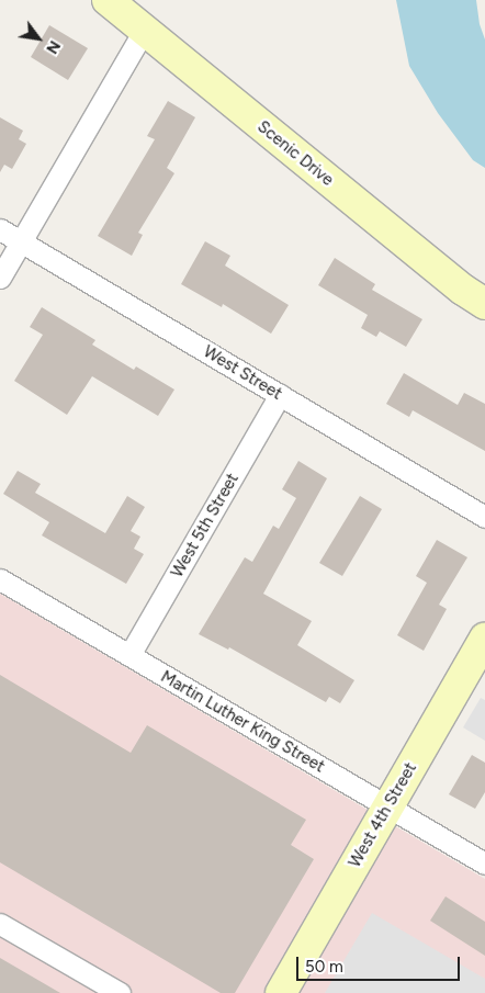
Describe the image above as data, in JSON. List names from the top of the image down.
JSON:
{
  "streets": {
    "street": [
      "Scenic Drive",
      "West Street",
      "West 5th Street",
      "Martin Luther King Street",
      "West 4th Street"
    ]
  },
  "crossings": [
    ["West Street", "West 5th Street"],
    ["West 5th Street", "Martin Luther King Street"],
    ["Martin Luther King Street", "West 4th Street"]
  ],
  "scale_bar": "50 m",
  "north": "bottom right"
}
